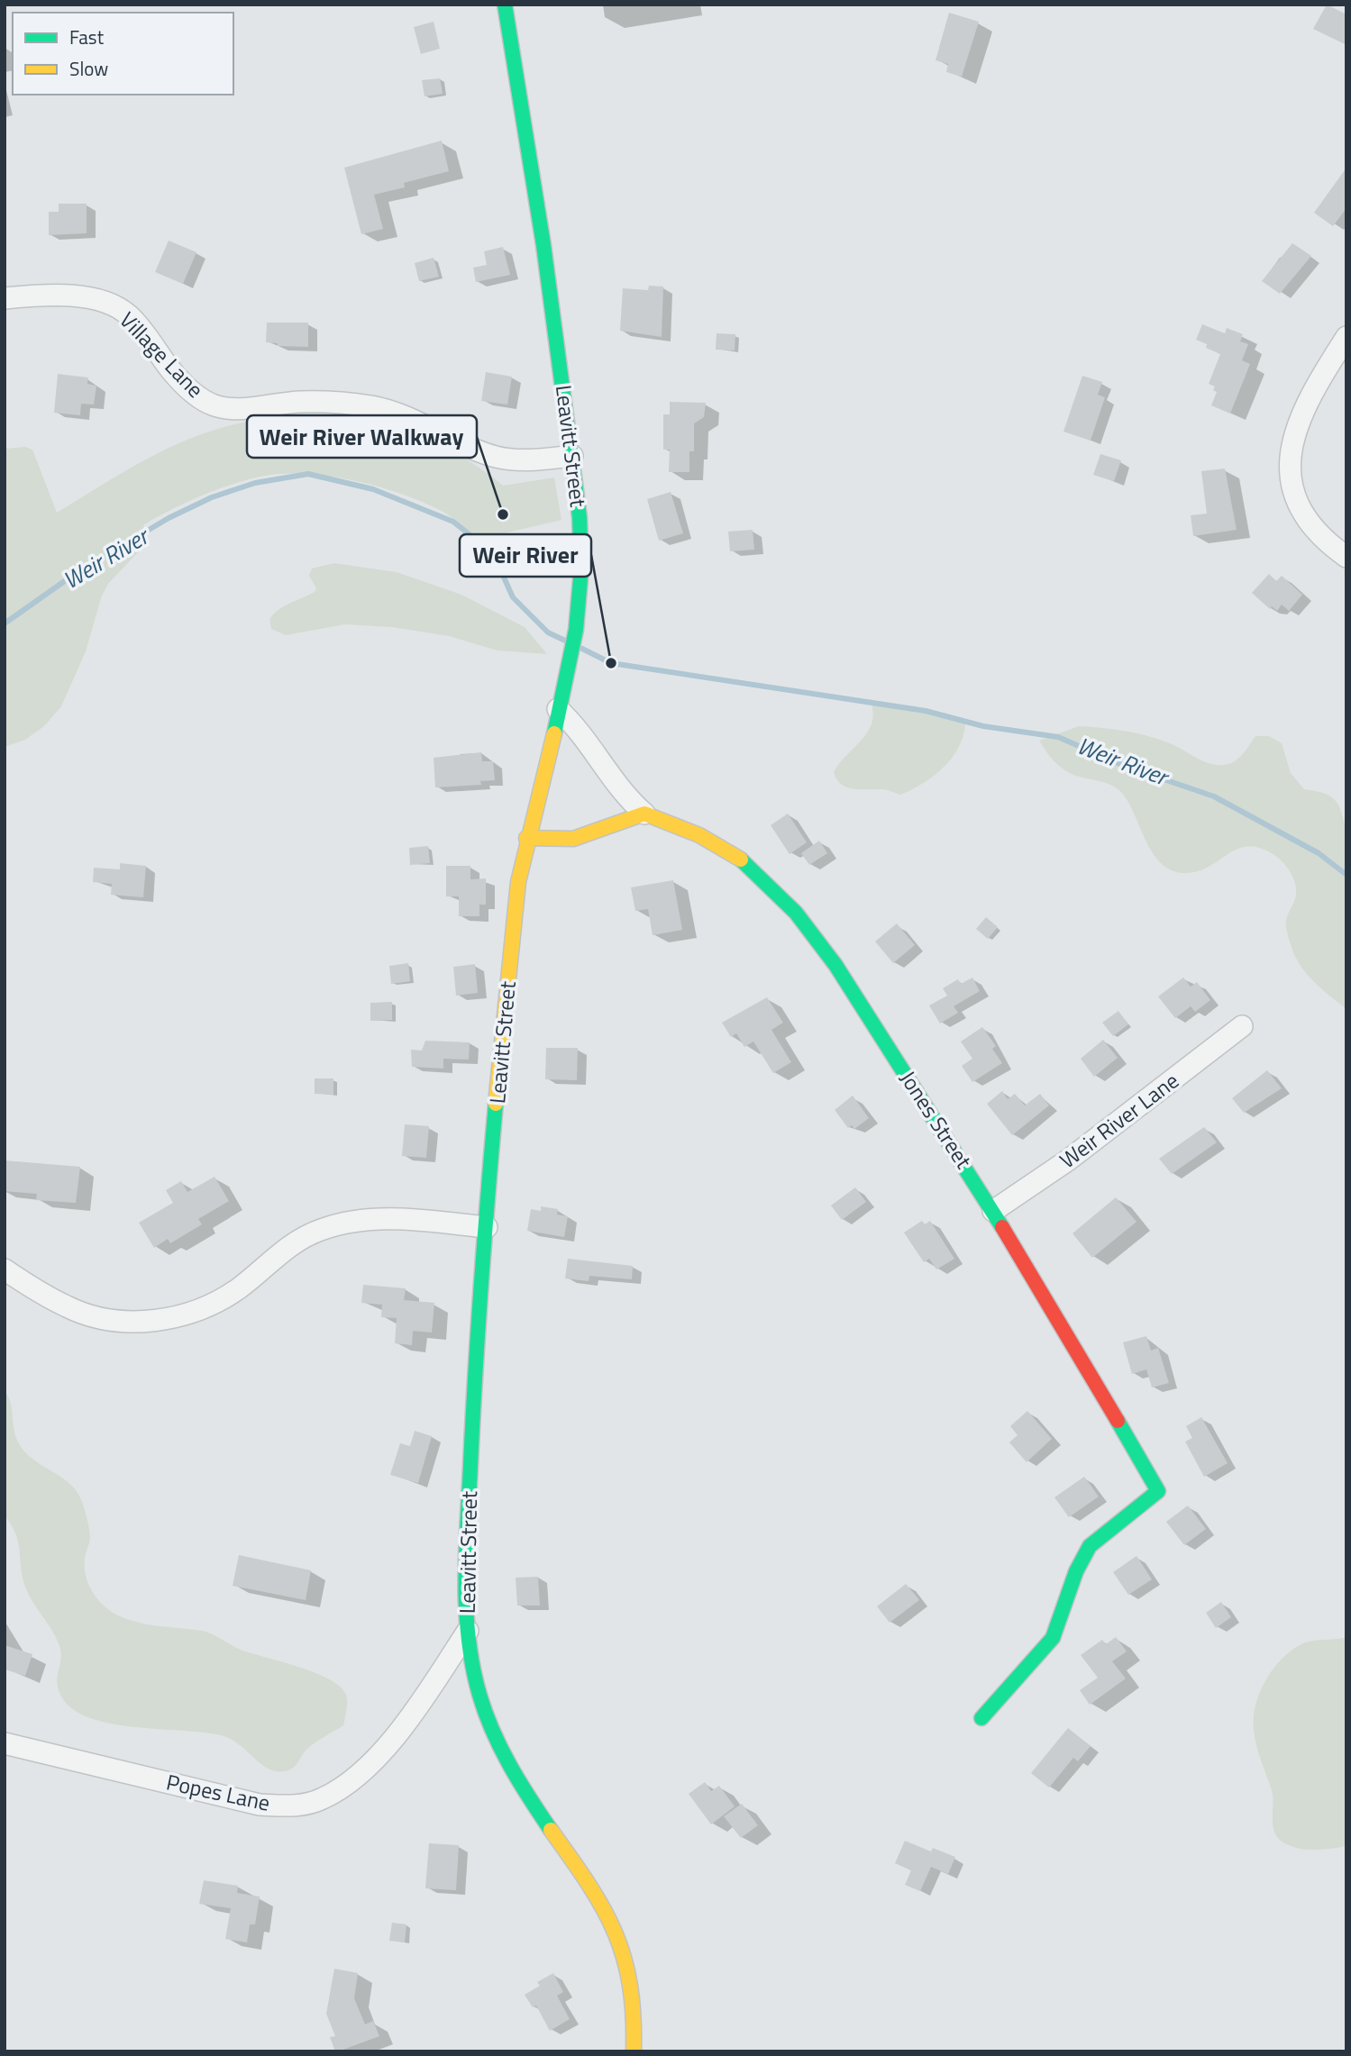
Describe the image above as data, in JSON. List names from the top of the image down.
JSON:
{
  "streets": {
    "street": [
      "Village Lane",
      "Leavitt Street",
      "Jones Street",
      "Weir River Lane",
      "Popes Lane"
    ]
  },
  "crossings": [
    ["Village Lane", "Leavitt Street"],
    ["Leavitt Street", "Jones Street"],
    ["Leavitt Street", "Popes Lane"],
    ["Jones Street", "Weir River Lane"]
  ],
  "water": ["Weir River"],
  "places": ["Weir River Walkway", "Weir River"],
  "legend": ["Fast", "Slow"]
}
